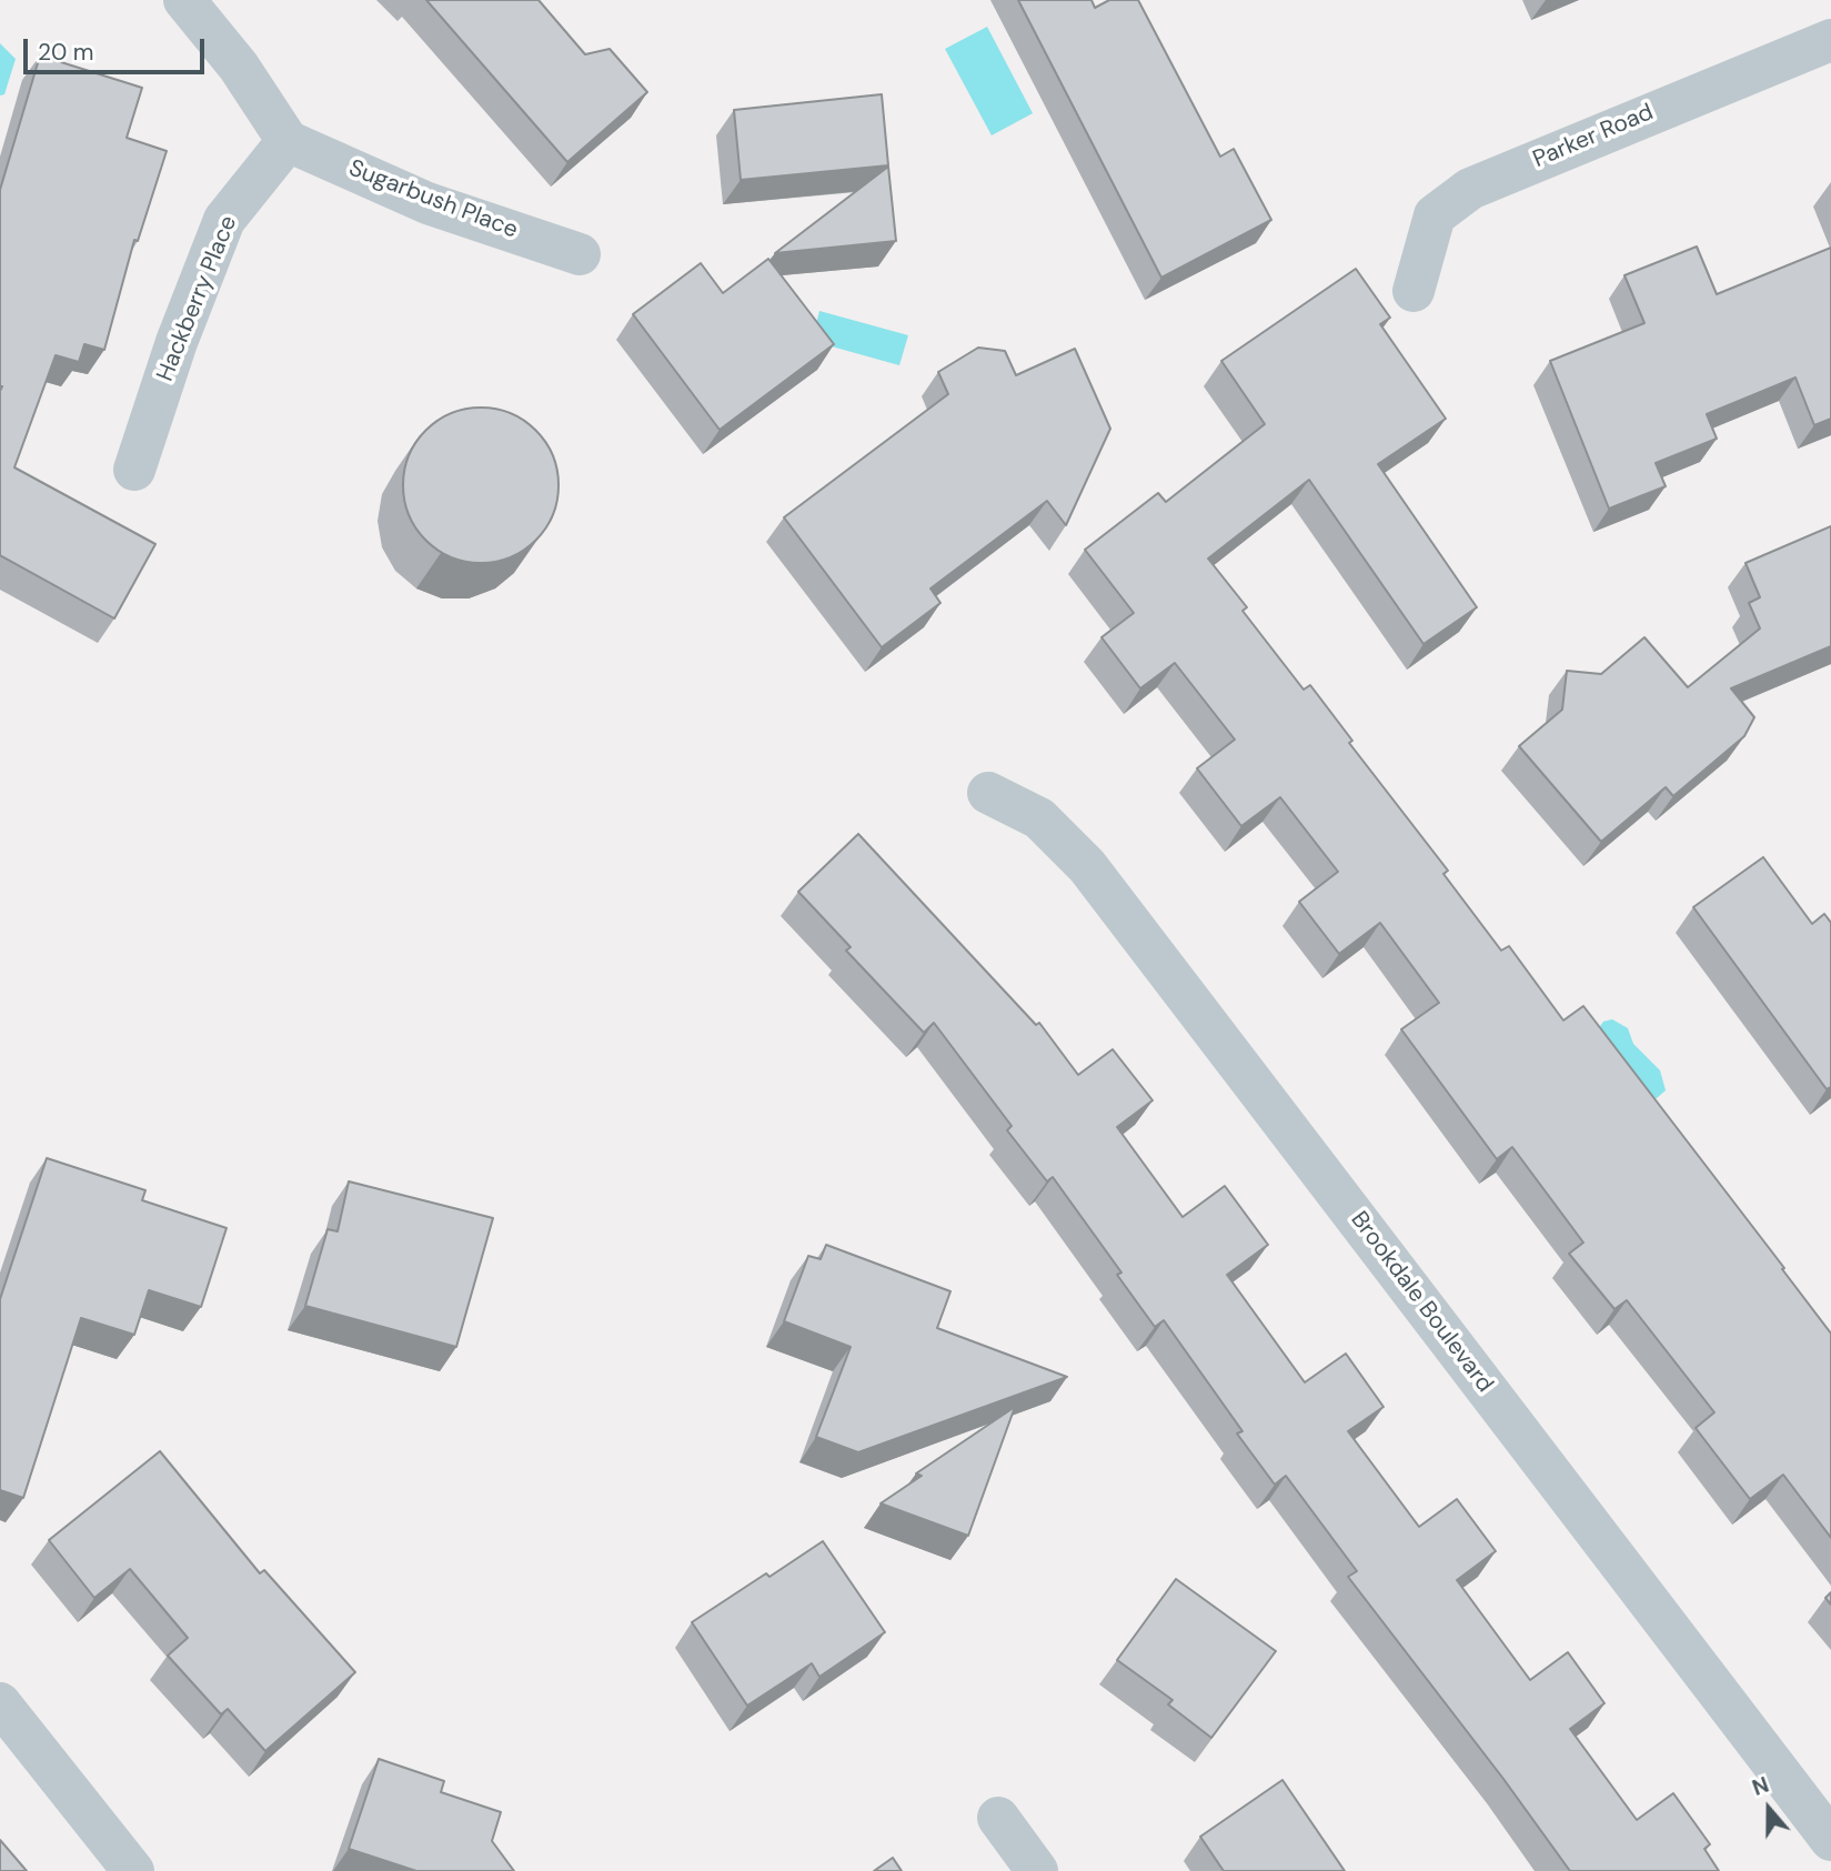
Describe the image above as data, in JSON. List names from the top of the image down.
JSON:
{
  "streets": {
    "street": [
      "Parker Road",
      "Sugarbush Place",
      "Hackberry Place",
      "Brookdale Boulevard"
    ]
  },
  "crossings": [
    ["Sugarbush Place", "Hackberry Place"]
  ],
  "scale_bar": "20 m",
  "north": "top"
}
